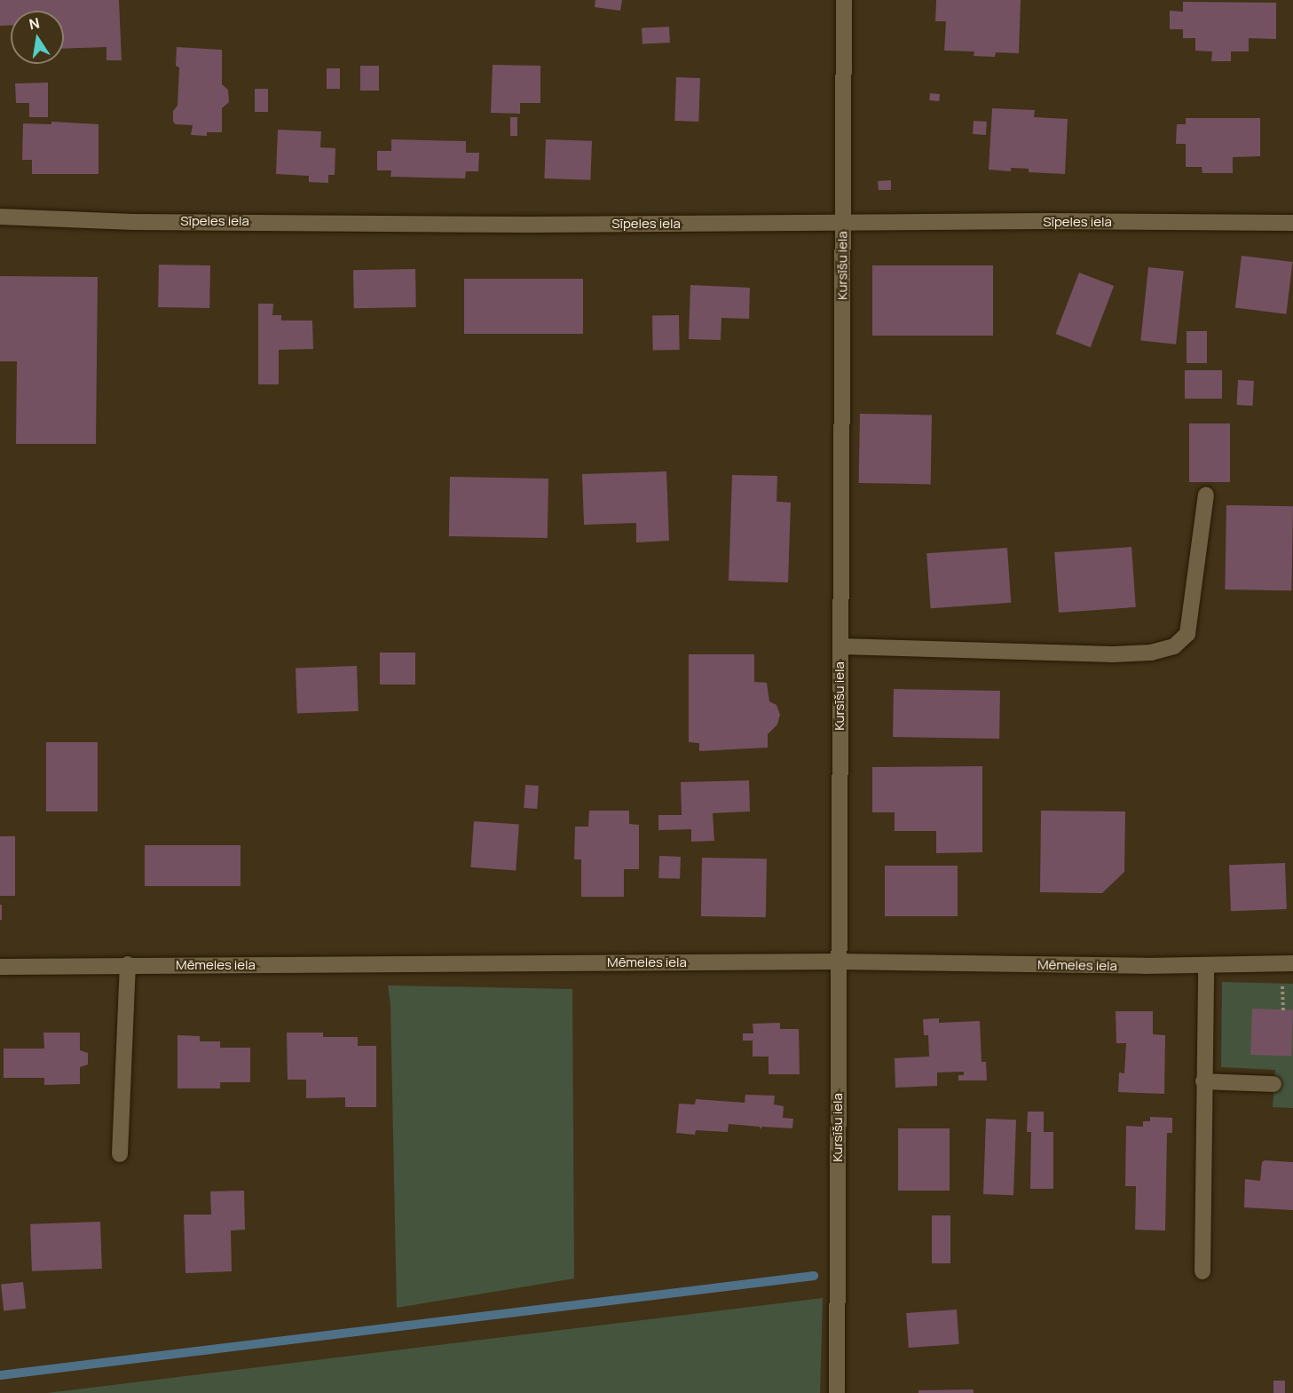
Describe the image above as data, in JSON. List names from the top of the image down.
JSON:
{
  "streets": {
    "street": ["Sīpeles iela", "Kursīšu iela", "Mēmeles iela"]
  },
  "crossings": [
    ["Sīpeles iela", "Kursīšu iela"],
    ["Kursīšu iela", "Mēmeles iela"]
  ],
  "north": "top"
}
